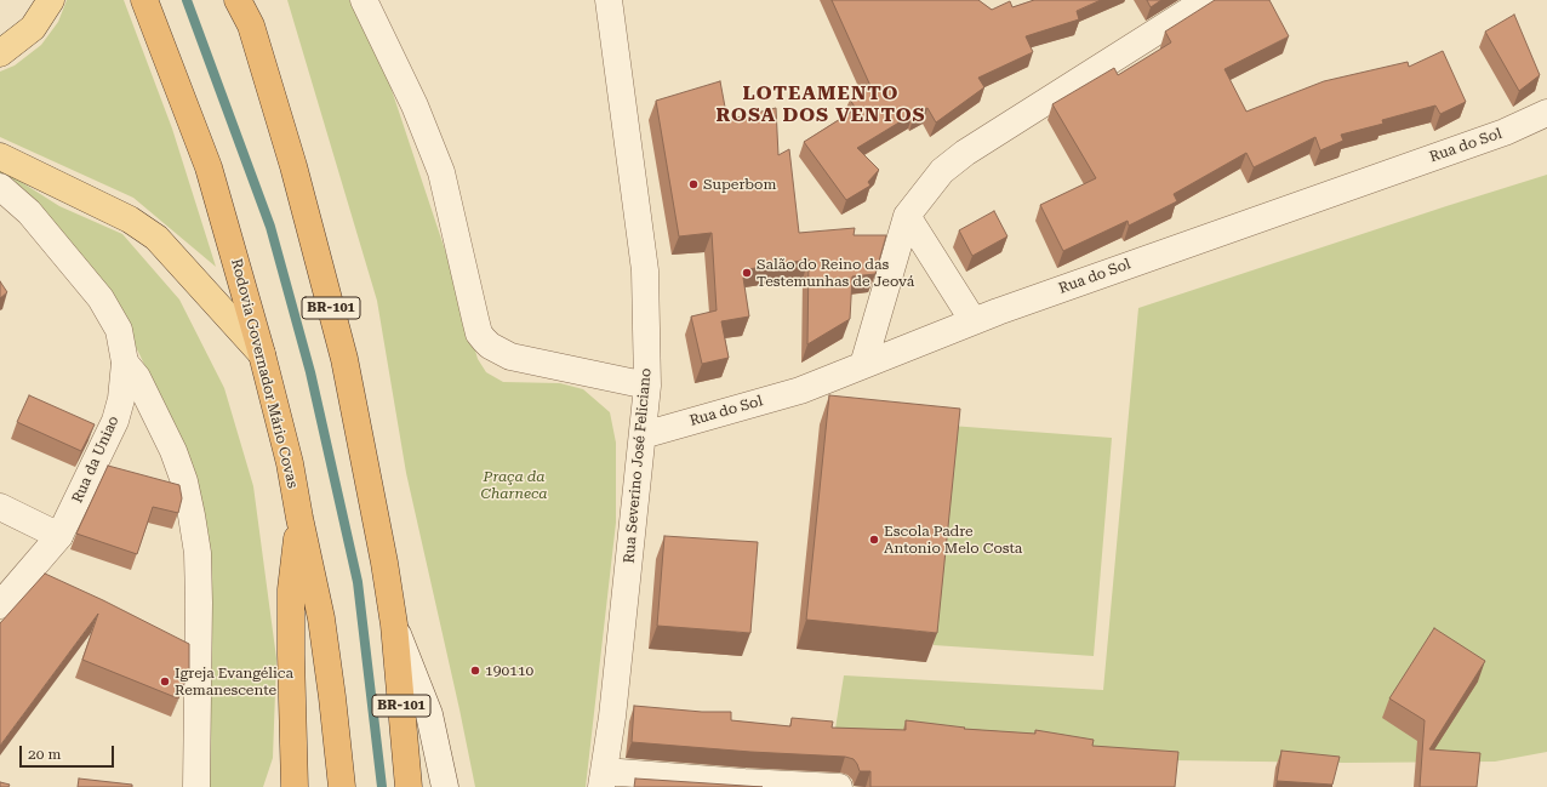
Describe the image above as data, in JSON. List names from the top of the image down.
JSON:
{
  "streets": {
    "highway": ["BR-101", "Rodovia Governador Mário Covas"],
    "street": ["Rua do Sol", "Rua da Uniao", "Rua Severino José Feliciano"]
  },
  "crossings": [
    ["Rua do Sol", "Rua Severino José Feliciano"]
  ],
  "districts": ["LOTEAMENTO ROSA DOS VENTOS"],
  "parks": ["Praça da Charneca"],
  "places": [
    "Superbom",
    "Salão do Reino das Testemunhas de Jeová",
    "Escola Padre Antonio Melo Costa",
    "190110",
    "Igreja Evangélica Remanescente"
  ],
  "scale_bar": "20 m"
}
